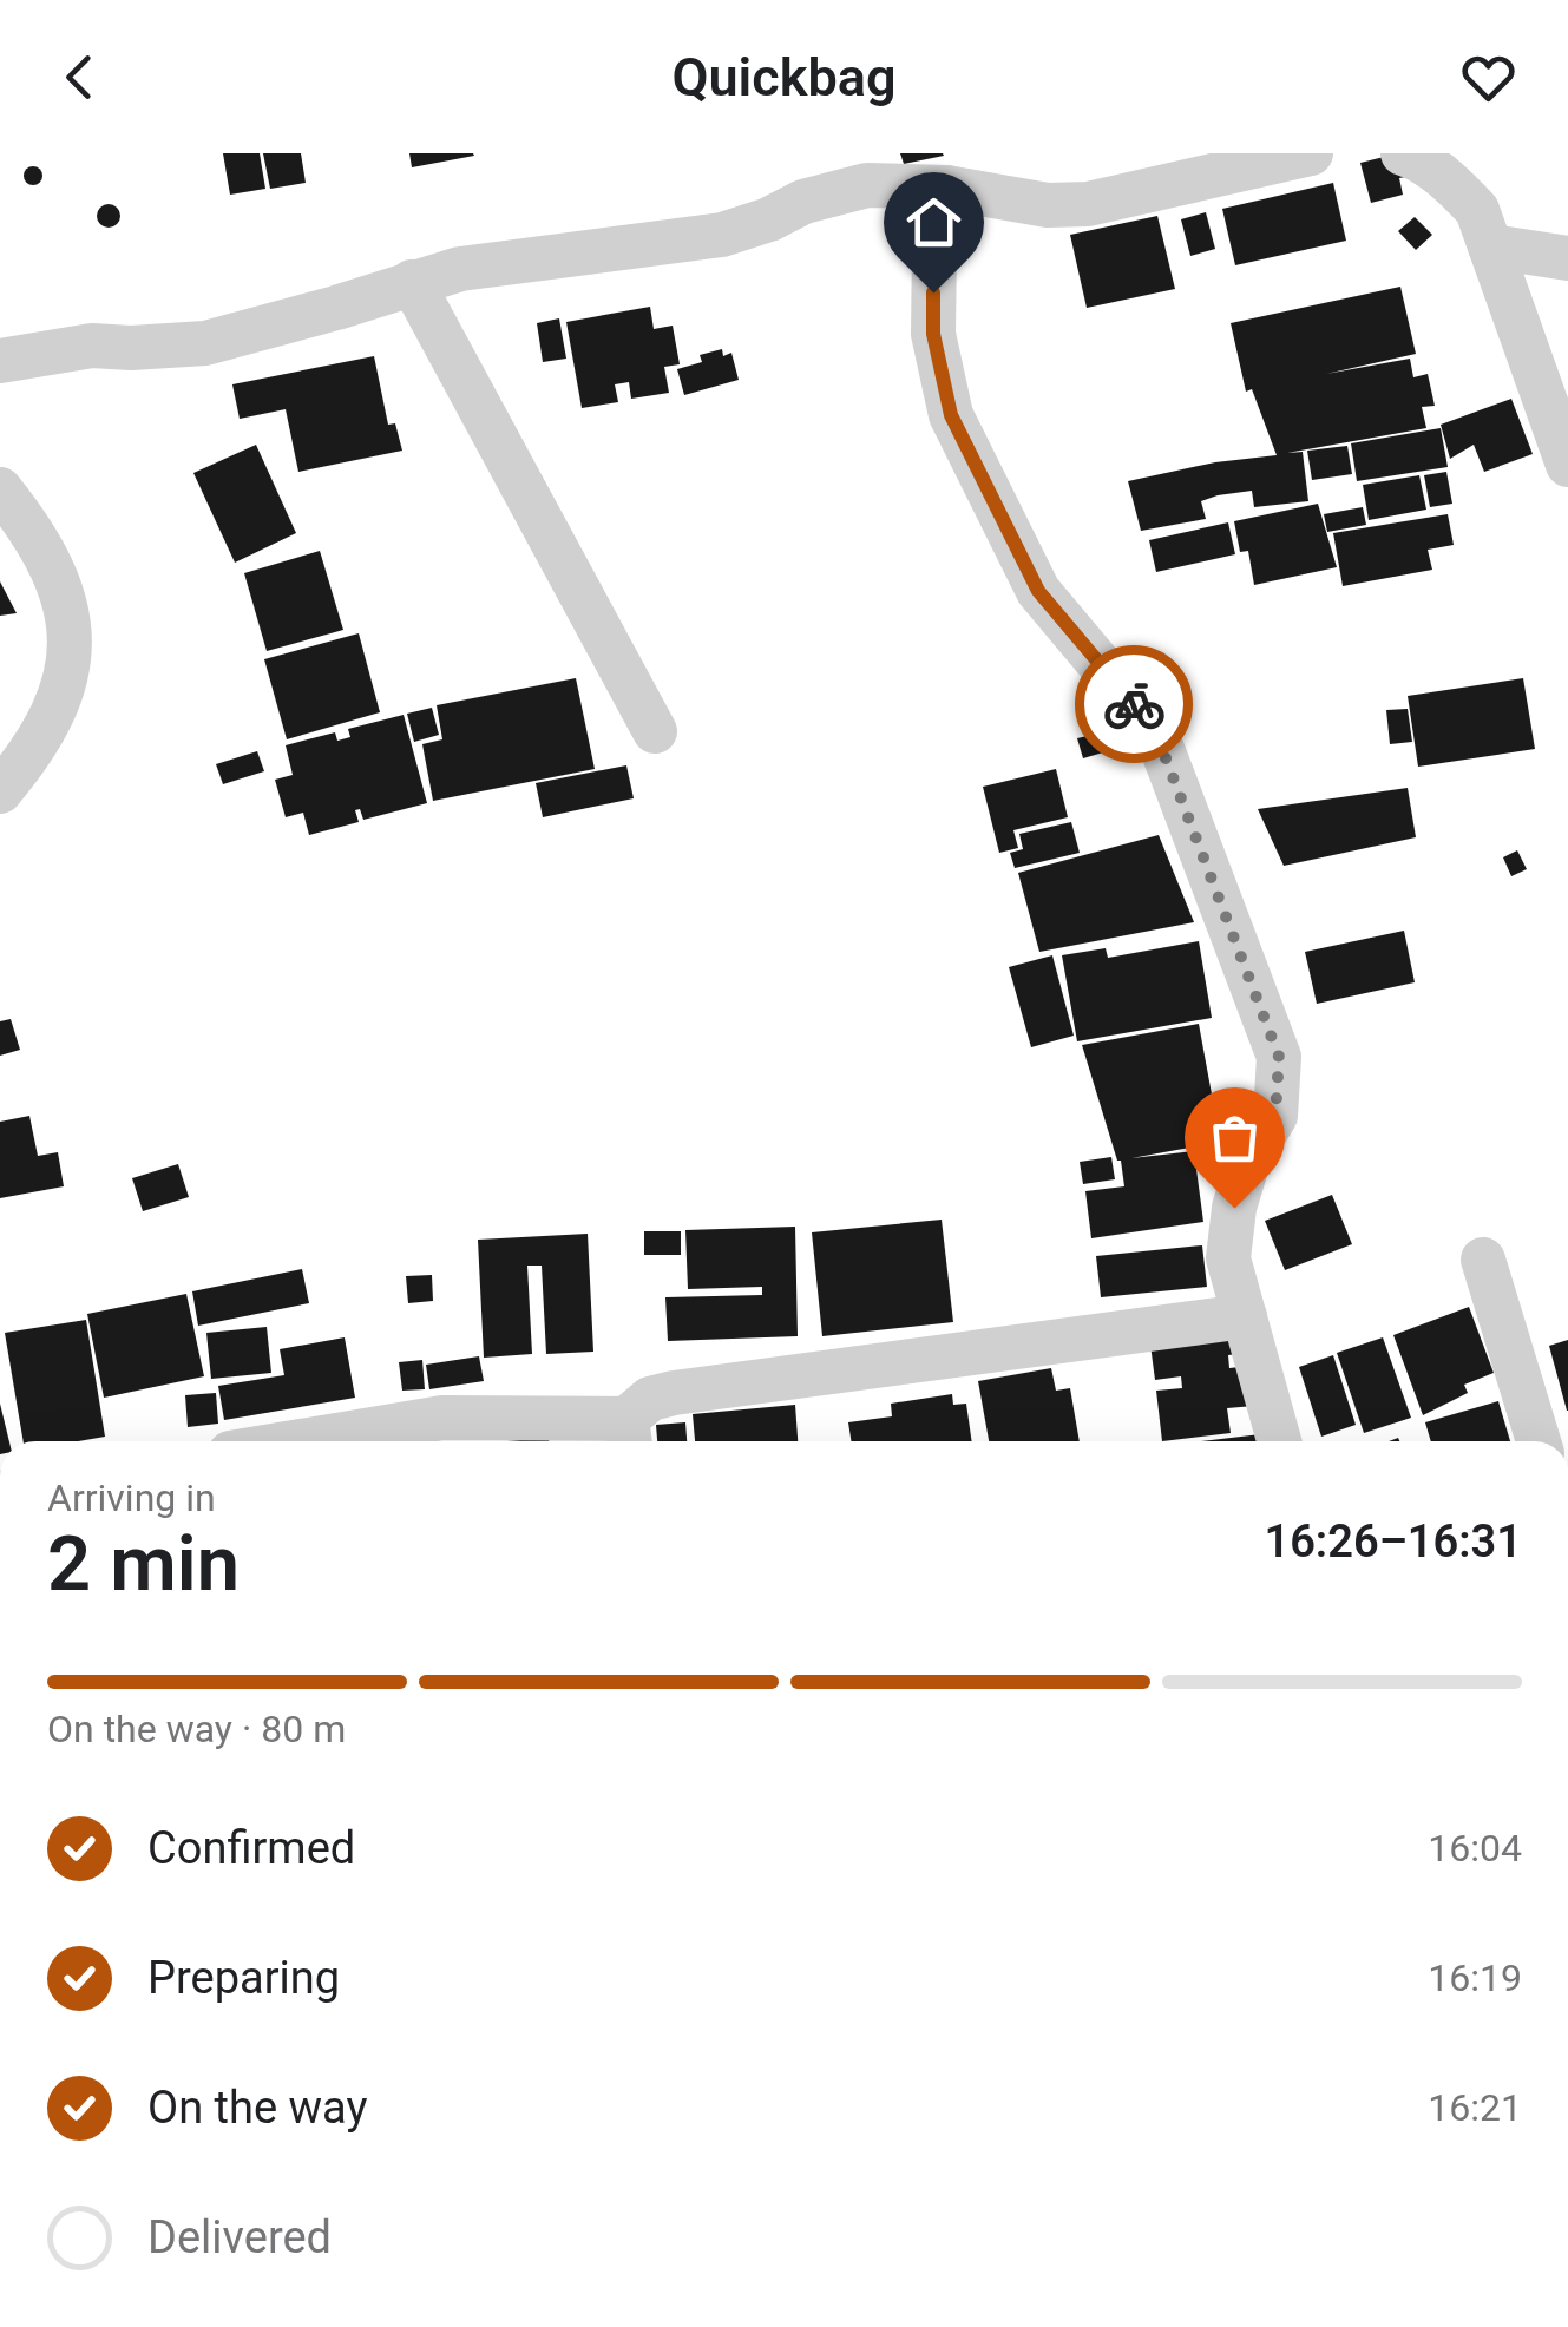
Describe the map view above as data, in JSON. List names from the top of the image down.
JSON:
{
  "page": {
    "header": "Quickbag",
    "heading": ["2 min", "Arriving in", "16:26–16:31"],
    "bar": "On the way · 80 m",
    "list": [
      ["Confirmed", "16:04"],
      ["Preparing", "16:19"],
      ["On the way", "16:21"],
      "Delivered"
    ]
  }
}
